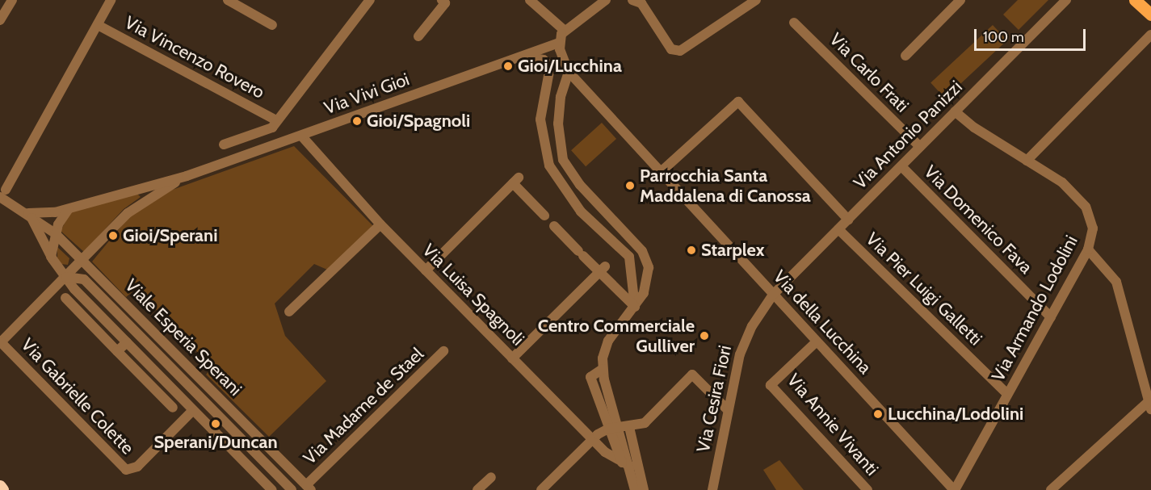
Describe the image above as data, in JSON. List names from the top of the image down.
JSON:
{
  "streets": {
    "street": [
      "Via Vincenzo Rovero",
      "Via Carlo Frati",
      "Via Vivi Gioi",
      "Via Antonio Panizzi",
      "Via Domenico Fava",
      "Via Pier Luigi Galletti",
      "Via Luisa Spagnoli",
      "Via Armando Lodolini",
      "Via della Lucchina",
      "Viale Esperia Sperani",
      "Via Gabrielle Colette",
      "Via Cesira Fiori",
      "Via Madame de Stael",
      "Via Annie Vivanti"
    ]
  },
  "crossings": [
    ["Via Carlo Frati", "Via Antonio Panizzi"],
    ["Via Vivi Gioi", "Via Luisa Spagnoli"],
    ["Via Vivi Gioi", "Via della Lucchina"],
    ["Via Vivi Gioi", "Viale Esperia Sperani"],
    ["Via Vivi Gioi", "Via Gabrielle Colette"],
    ["Via Antonio Panizzi", "Via Domenico Fava"],
    ["Via Antonio Panizzi", "Via Pier Luigi Galletti"],
    ["Via Antonio Panizzi", "Via Armando Lodolini"],
    ["Via Antonio Panizzi", "Via della Lucchina"],
    ["Via Antonio Panizzi", "Via Cesira Fiori"],
    ["Via Domenico Fava", "Via Armando Lodolini"],
    ["Via Pier Luigi Galletti", "Via Armando Lodolini"],
    ["Via Armando Lodolini", "Via della Lucchina"],
    ["Via della Lucchina", "Via Cesira Fiori"],
    ["Via della Lucchina", "Via Annie Vivanti"],
    ["Viale Esperia Sperani", "Via Madame de Stael"]
  ],
  "places": [
    "Gioi/Lucchina",
    "Gioi/Spagnoli",
    "Parrocchia Santa Maddalena di Canossa",
    "Gioi/Sperani",
    "Starplex",
    "Centro Commerciale Gulliver",
    "Lucchina/Lodolini",
    "Sperani/Duncan"
  ],
  "scale_bar": "100 m"
}
